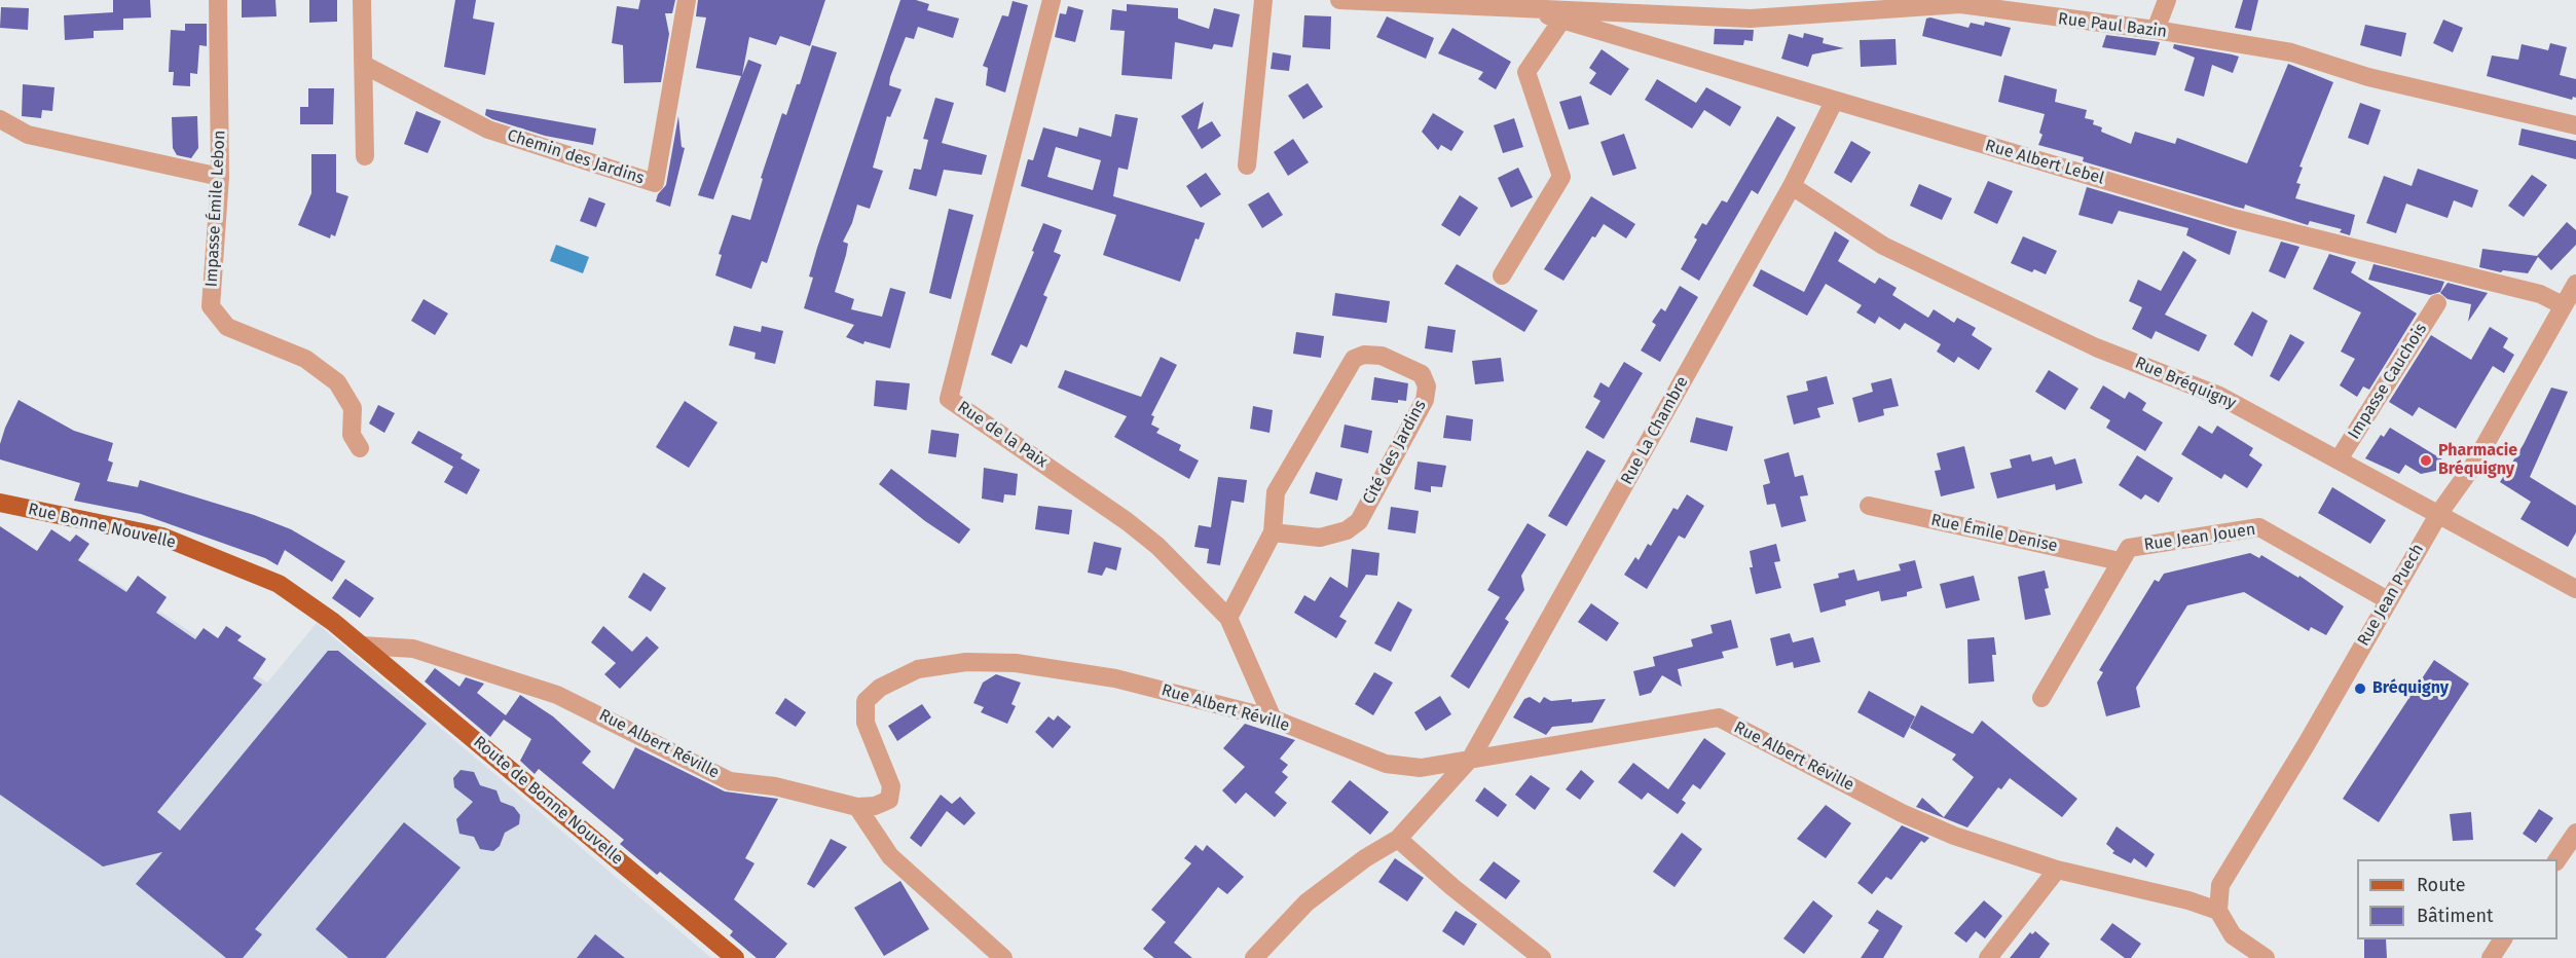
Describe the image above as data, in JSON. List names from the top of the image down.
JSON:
{
  "streets": {
    "main road": ["Rue Bonne Nouvelle", "Route de Bonne Nouvelle"],
    "street": [
      "Rue Paul Bazin",
      "Chemin des Jardins",
      "Rue Albert Lebel",
      "Impasse Émile Lebon",
      "Impasse Cauchois",
      "Rue Bréquigny",
      "Rue La Chambre",
      "Rue de la Paix",
      "Cité des Jardins",
      "Rue Émile Denise",
      "Rue Jean Jouen",
      "Rue Jean Puech",
      "Rue Albert Réville"
    ]
  },
  "crossings": [
    ["Rue Paul Bazin", "Rue Albert Lebel"],
    ["Rue Albert Lebel", "Rue La Chambre"],
    ["Rue Albert Lebel", "Rue Jean Puech"],
    ["Impasse Cauchois", "Rue Bréquigny"],
    ["Rue Bréquigny", "Rue La Chambre"],
    ["Rue Bréquigny", "Rue Jean Puech"],
    ["Rue La Chambre", "Rue Albert Réville"],
    ["Rue de la Paix", "Cité des Jardins"],
    ["Rue de la Paix", "Rue Albert Réville"],
    ["Rue Bonne Nouvelle", "Rue Albert Réville"],
    ["Rue Bonne Nouvelle", "Route de Bonne Nouvelle"],
    ["Rue Émile Denise", "Rue Jean Jouen"],
    ["Rue Jean Jouen", "Rue Jean Puech"],
    ["Rue Jean Puech", "Rue Albert Réville"],
    ["Rue Albert Réville", "Route de Bonne Nouvelle"]
  ],
  "places": ["Pharmacie Bréquigny", "Bréquigny"],
  "legend": ["Route", "Bâtiment"]
}
